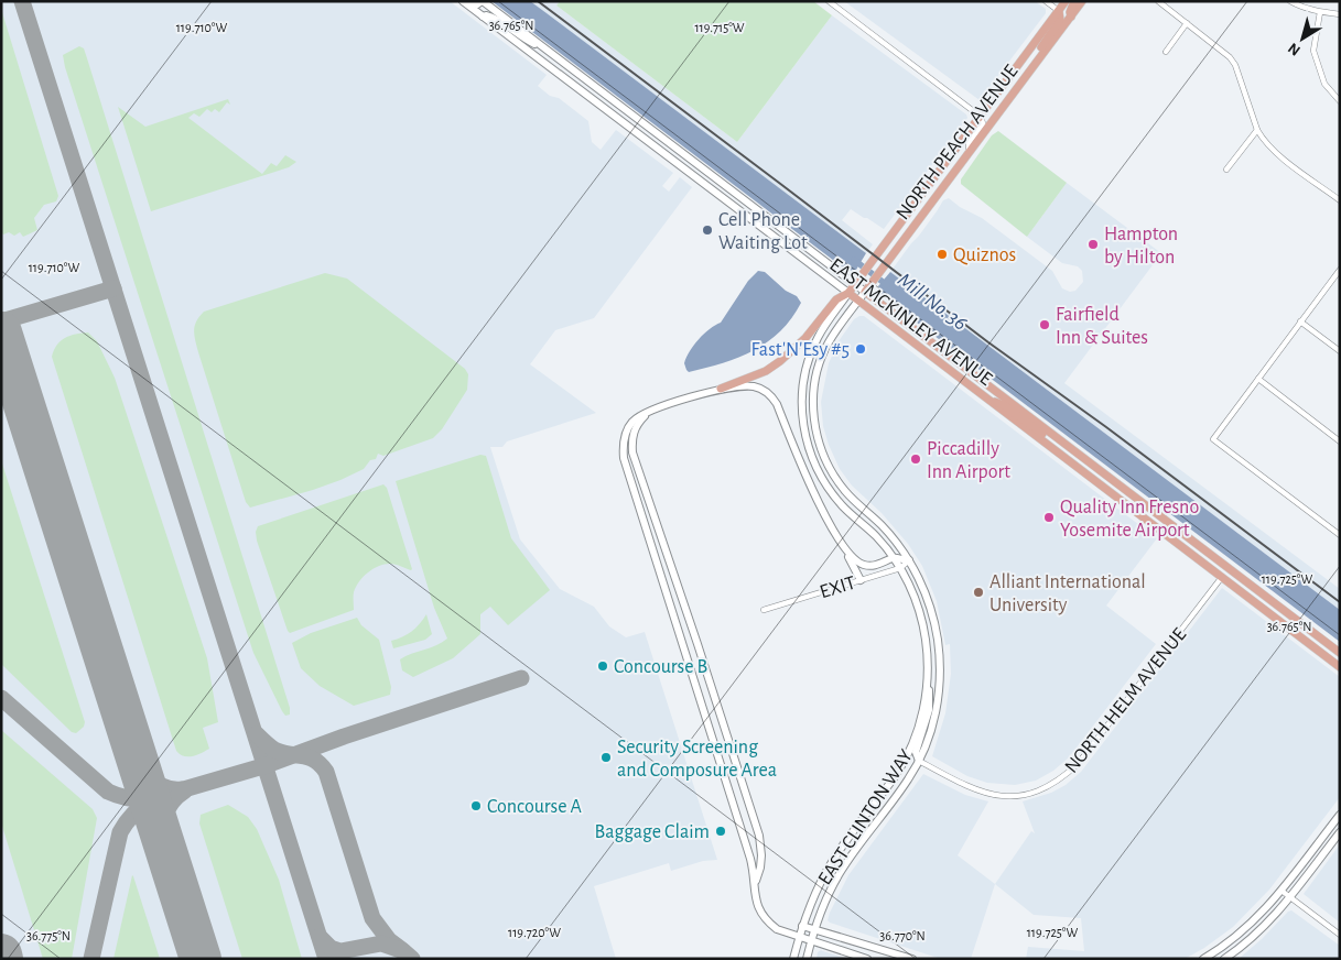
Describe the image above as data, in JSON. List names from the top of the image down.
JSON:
{
  "streets": {
    "main road": ["NORTH PEACH AVENUE", "EAST MCKINLEY AVENUE", "EAST CLINTON WAY"],
    "street": ["EXIT", "NORTH HELM AVENUE"]
  },
  "crossings": [
    ["NORTH PEACH AVENUE", "EAST MCKINLEY AVENUE"],
    ["NORTH PEACH AVENUE", "EAST CLINTON WAY"],
    ["EAST MCKINLEY AVENUE", "NORTH HELM AVENUE"],
    ["EAST MCKINLEY AVENUE", "EAST CLINTON WAY"],
    ["EXIT", "EAST CLINTON WAY"],
    ["NORTH HELM AVENUE", "EAST CLINTON WAY"]
  ],
  "water": ["Mill No. 36"],
  "places": [
    "Cell Phone Waiting Lot",
    "Hampton by Hilton",
    "Quiznos",
    "Fairfield Inn & Suites",
    "Fast'N'Esy #5",
    "Piccadilly Inn Airport",
    "Quality Inn Fresno Yosemite Airport",
    "Alliant International University",
    "Concourse B",
    "Security Screening and Composure Area",
    "Concourse A",
    "Baggage Claim"
  ],
  "north": "bottom left",
  "coordinates": [
    "36.765°N",
    "119.710°W",
    "119.715°W",
    "119.725°W",
    "119.720°W",
    "36.775°N",
    "36.770°N"
  ]
}
